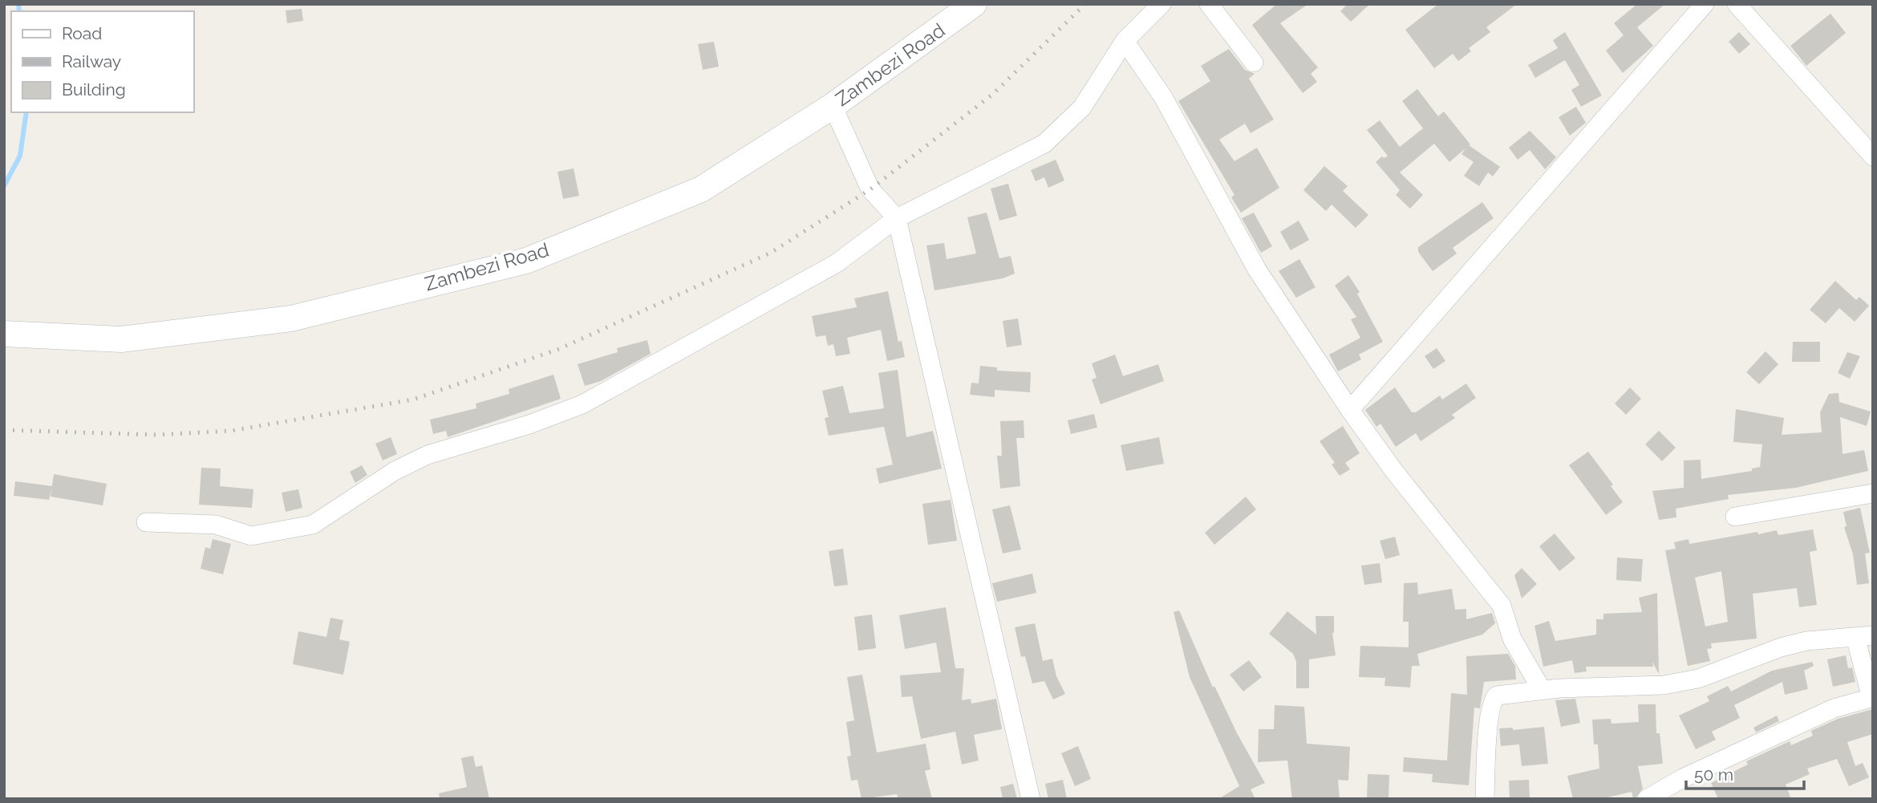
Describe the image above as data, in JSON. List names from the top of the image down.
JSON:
{
  "streets": {
    "main road": ["Zambezi Road"]
  },
  "legend": ["Road", "Railway", "Building"],
  "scale_bar": "50 m"
}
